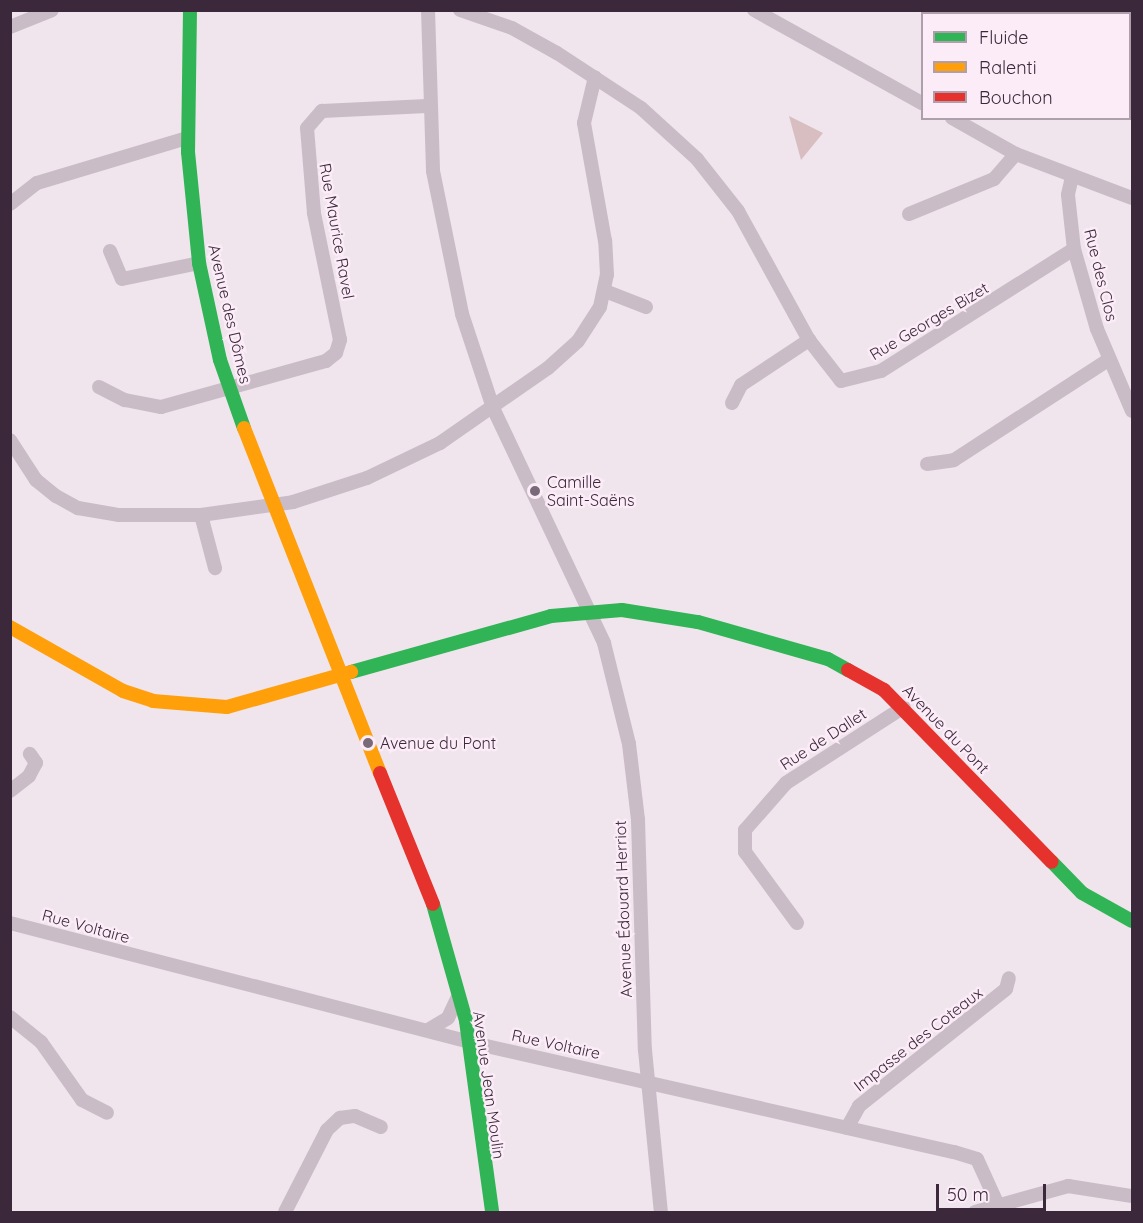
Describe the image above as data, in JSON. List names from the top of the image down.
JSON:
{
  "streets": {
    "street": [
      "Rue Maurice Ravel",
      "Rue des Clos",
      "Avenue des Dômes",
      "Rue Georges Bizet",
      "Avenue du Pont",
      "Rue de Dallet",
      "Avenue Édouard Herriot",
      "Rue Voltaire",
      "Impasse des Coteaux",
      "Avenue Jean Moulin"
    ]
  },
  "crossings": [
    ["Rue Maurice Ravel", "Avenue des Dômes"],
    ["Rue Maurice Ravel", "Avenue Édouard Herriot"],
    ["Rue des Clos", "Rue Georges Bizet"],
    ["Avenue des Dômes", "Avenue du Pont"],
    ["Avenue des Dômes", "Avenue Jean Moulin"],
    ["Avenue du Pont", "Rue de Dallet"],
    ["Avenue du Pont", "Avenue Édouard Herriot"],
    ["Avenue du Pont", "Avenue Jean Moulin"],
    ["Avenue Édouard Herriot", "Rue Voltaire"],
    ["Rue Voltaire", "Impasse des Coteaux"],
    ["Rue Voltaire", "Avenue Jean Moulin"]
  ],
  "places": ["Camille Saint-Saëns", "Avenue du Pont"],
  "legend": ["Fluide", "Ralenti", "Bouchon"],
  "scale_bar": "50 m"
}
